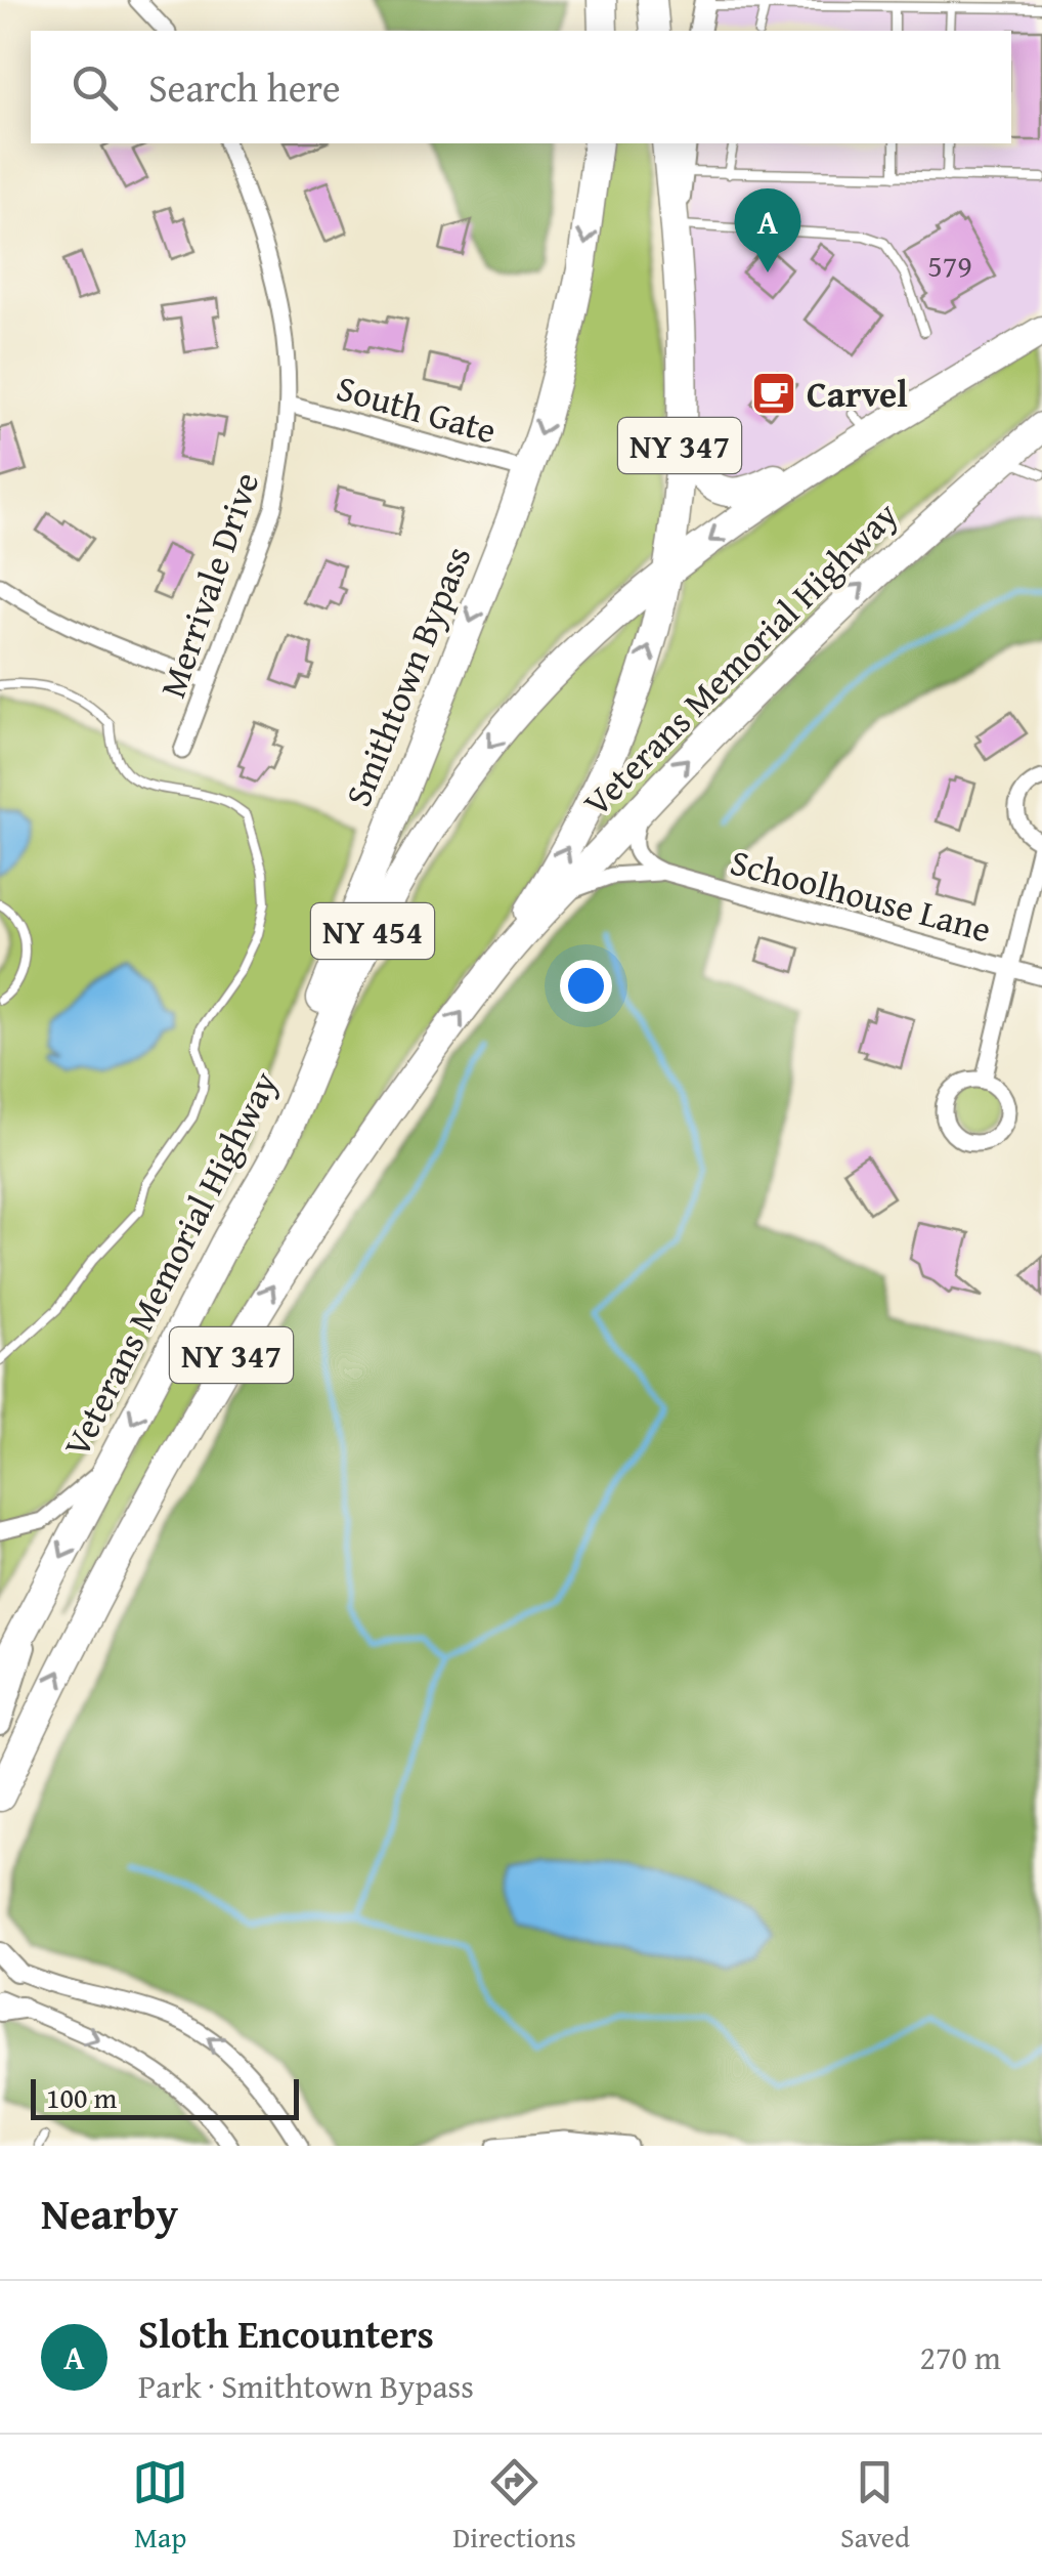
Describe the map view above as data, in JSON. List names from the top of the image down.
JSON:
{
  "streets": {
    "highway": [
      "NY 347",
      "Veterans Memorial Highway",
      "Smithtown Bypass",
      "NY 454"
    ],
    "street": ["South Gate", "Merrivale Drive", "Schoolhouse Lane"]
  },
  "crossings": [
    ["South Gate", "Merrivale Drive"],
    ["South Gate", "Smithtown Bypass"],
    ["NY 347", "Veterans Memorial Highway"],
    ["Veterans Memorial Highway", "Smithtown Bypass"],
    ["Veterans Memorial Highway", "Schoolhouse Lane"]
  ],
  "places": {
    "cafe": ["Carvel"]
  },
  "house_numbers": ["579"],
  "scale_bar": "100 m",
  "page": {
    "search": "Search here",
    "pins": "A",
    "scale": "100 m",
    "heading": "Nearby",
    "list": [
      {
        "mark": "A",
        "name": "Sloth Encounters",
        "note": "Park · Smithtown Bypass",
        "value": "270 m"
      }
    ],
    "nav": ["Map", "Directions", "Saved"]
  }
}
